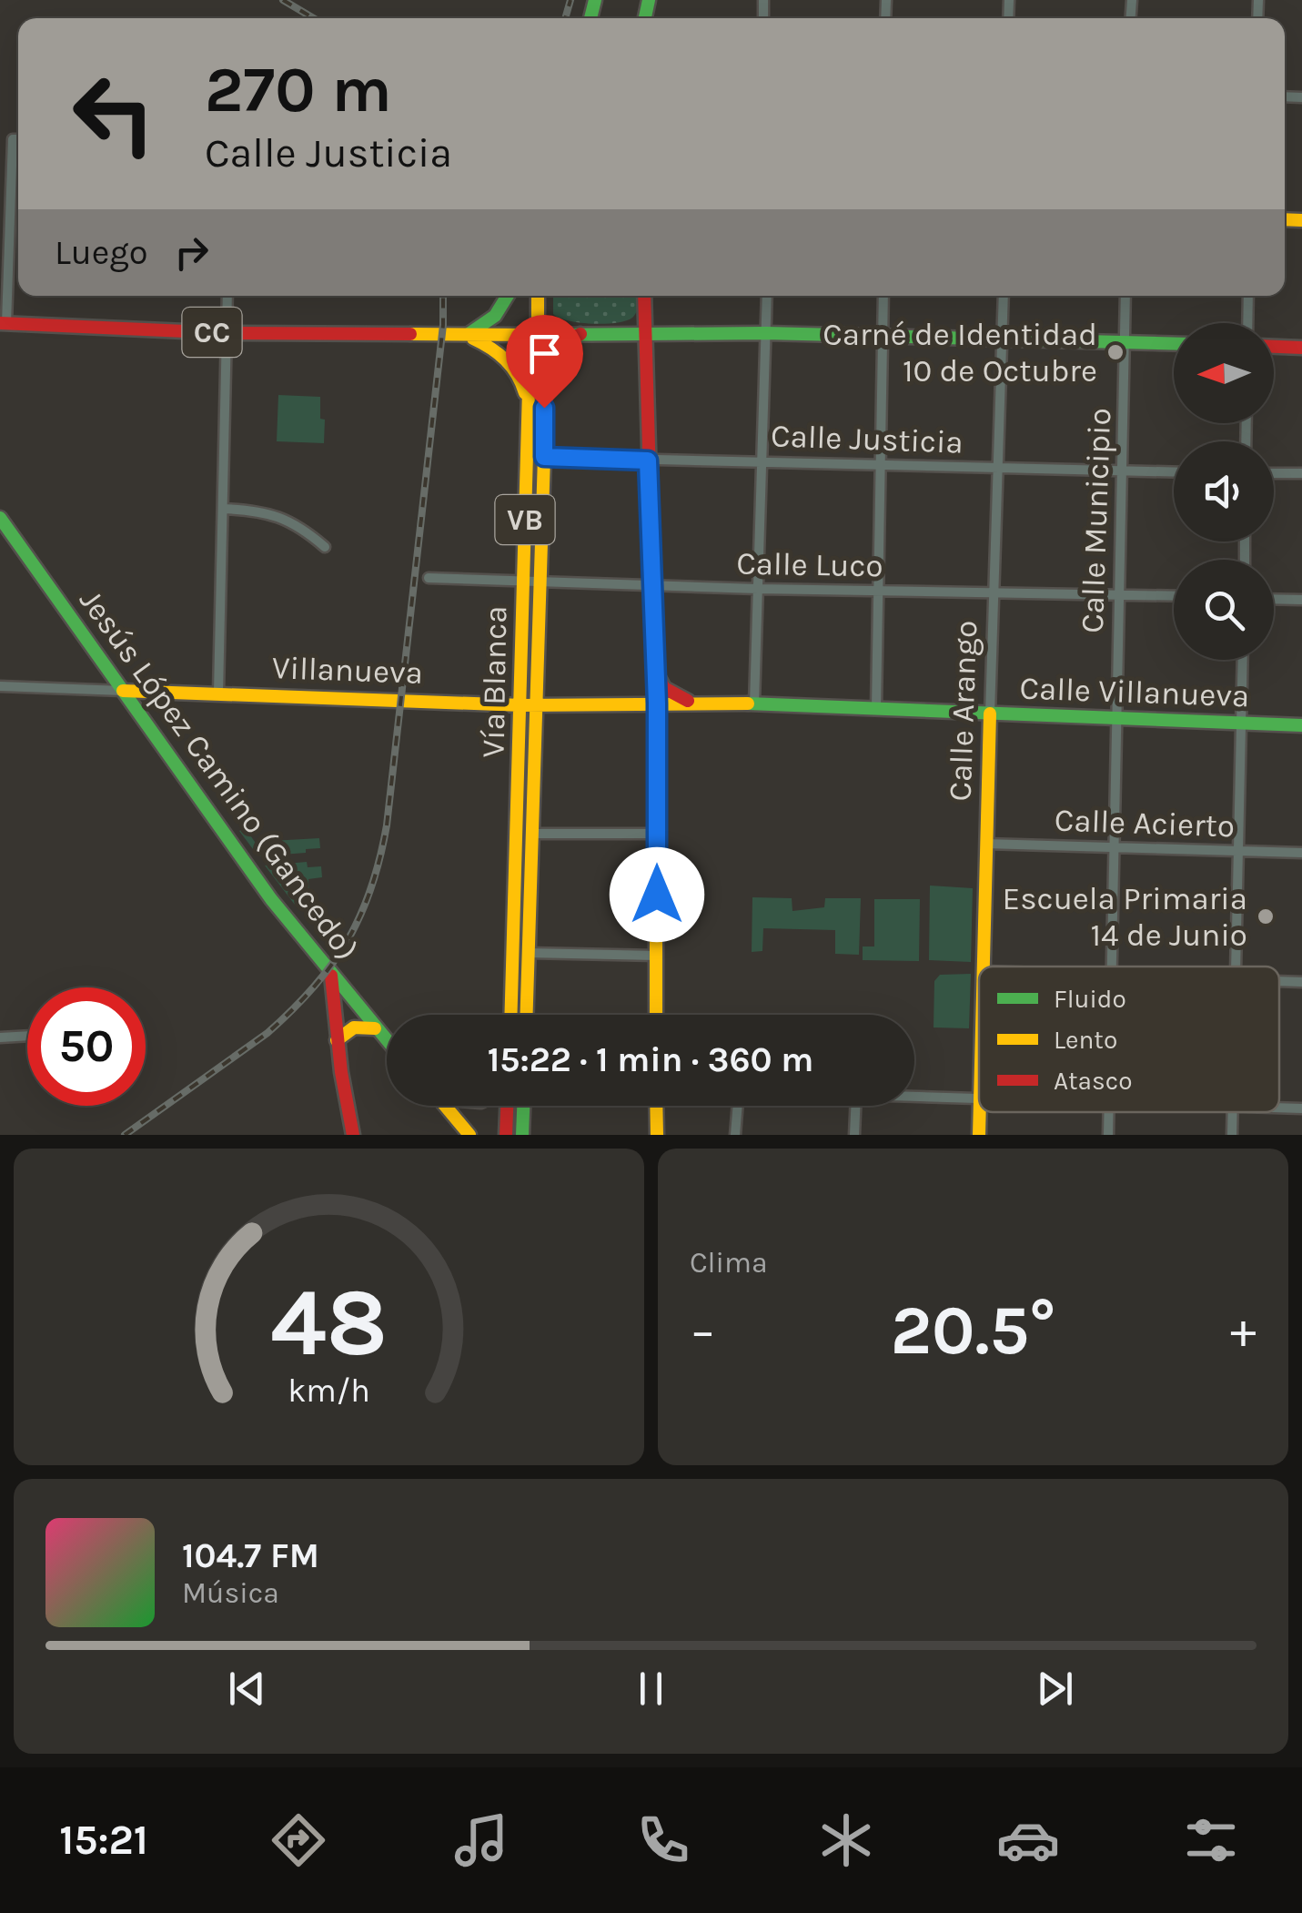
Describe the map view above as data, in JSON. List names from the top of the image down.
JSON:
{
  "streets": {
    "main road": [
      "CC",
      "VB",
      "Villanueva",
      "Vía Blanca",
      "Calle Villanueva",
      "Calle Arango",
      "Jesús López Camino (Gancedo)"
    ],
    "street": [
      "Calle Justicia",
      "Calle Municipio",
      "Calle Luco",
      "Calle Acierto"
    ]
  },
  "crossings": [
    ["CC", "Vía Blanca"],
    ["Calle Justicia", "Calle Municipio"],
    ["Calle Justicia", "Vía Blanca"],
    ["Calle Justicia", "Calle Arango"],
    ["Calle Municipio", "Calle Luco"],
    ["Calle Municipio", "Calle Villanueva"],
    ["Calle Municipio", "Calle Acierto"],
    ["Calle Luco", "Vía Blanca"],
    ["Calle Luco", "Calle Arango"],
    ["Villanueva", "Vía Blanca"],
    ["Villanueva", "Calle Villanueva"],
    ["Villanueva", "Jesús López Camino (Gancedo)"],
    ["Calle Villanueva", "Calle Arango"],
    ["Calle Arango", "Calle Acierto"]
  ],
  "places": ["Carné de Identidad 10 de Octubre", "Escuela Primaria 14 de Junio"],
  "legend": ["Fluido", "Lento", "Atasco"],
  "north": "left",
  "page": {
    "turn": ["270 m", "Calle Justicia"],
    "then": "Luego",
    "limit": "50",
    "trip": "15:22 · 1 min · 360 m",
    "tile": "Clima",
    "heat": ["−", "20.5°", "+"],
    "song": ["104.7 FM", "Música"],
    "tabs": "15:21",
    "gauge": ["48", "km/h"]
  }
}
